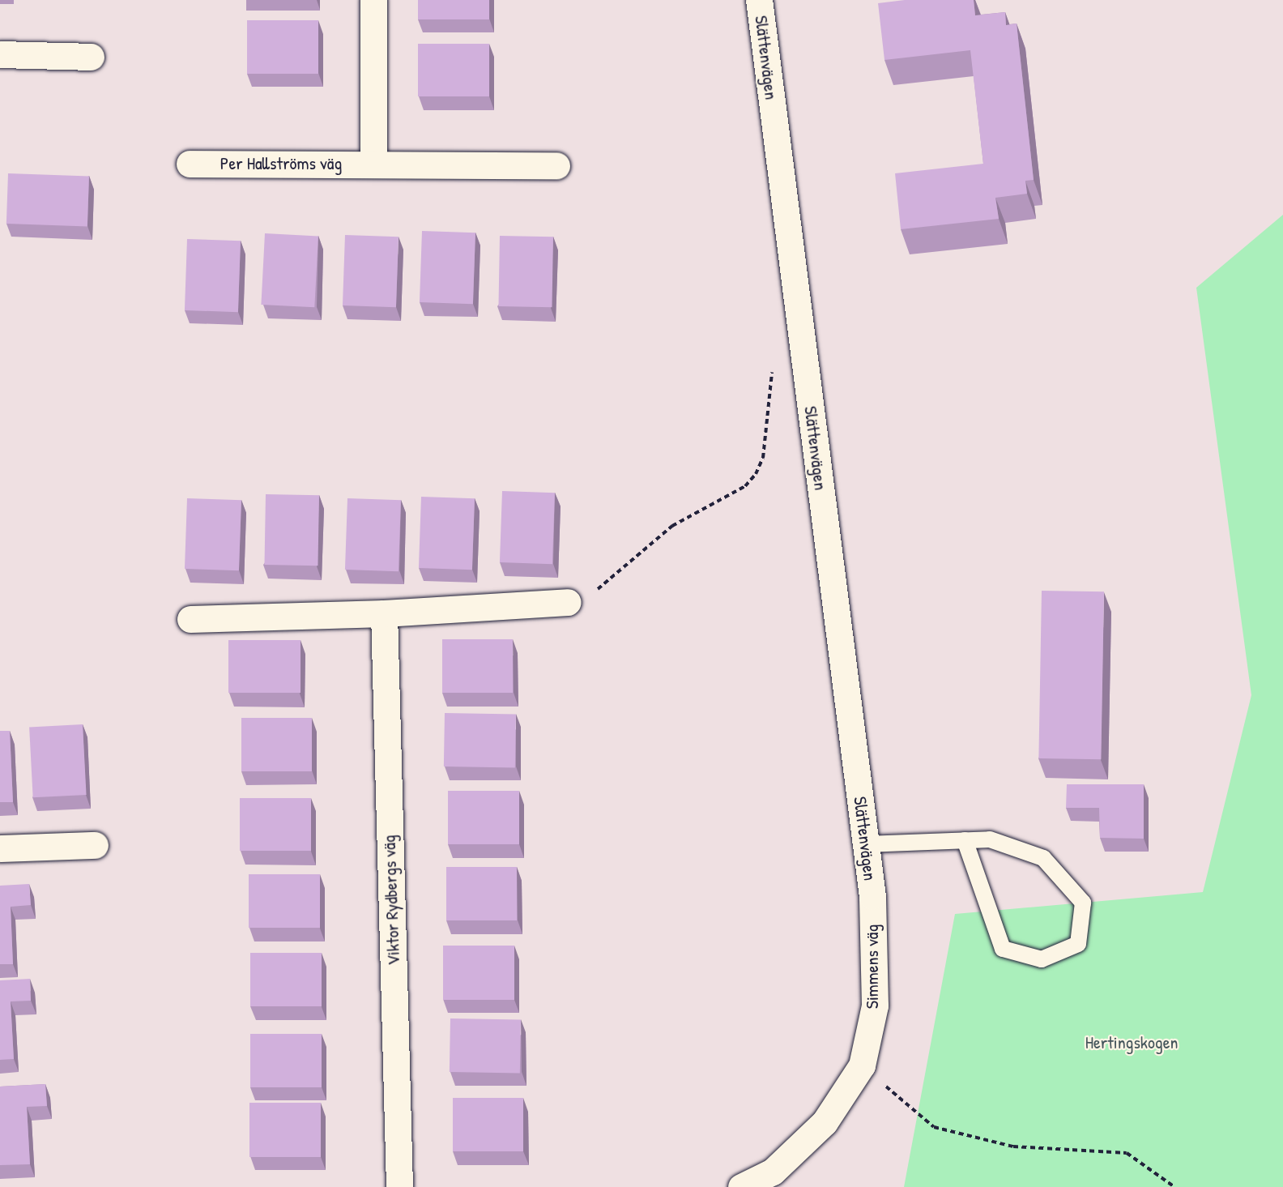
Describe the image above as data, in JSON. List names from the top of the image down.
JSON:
{
  "streets": {
    "street": [
      "Slättenvägen",
      "Per Hallströms väg",
      "Viktor Rydbergs väg",
      "Simmens väg"
    ]
  },
  "crossings": [
    ["Slättenvägen", "Simmens väg"]
  ],
  "parks": ["Hertingskogen"]
}
